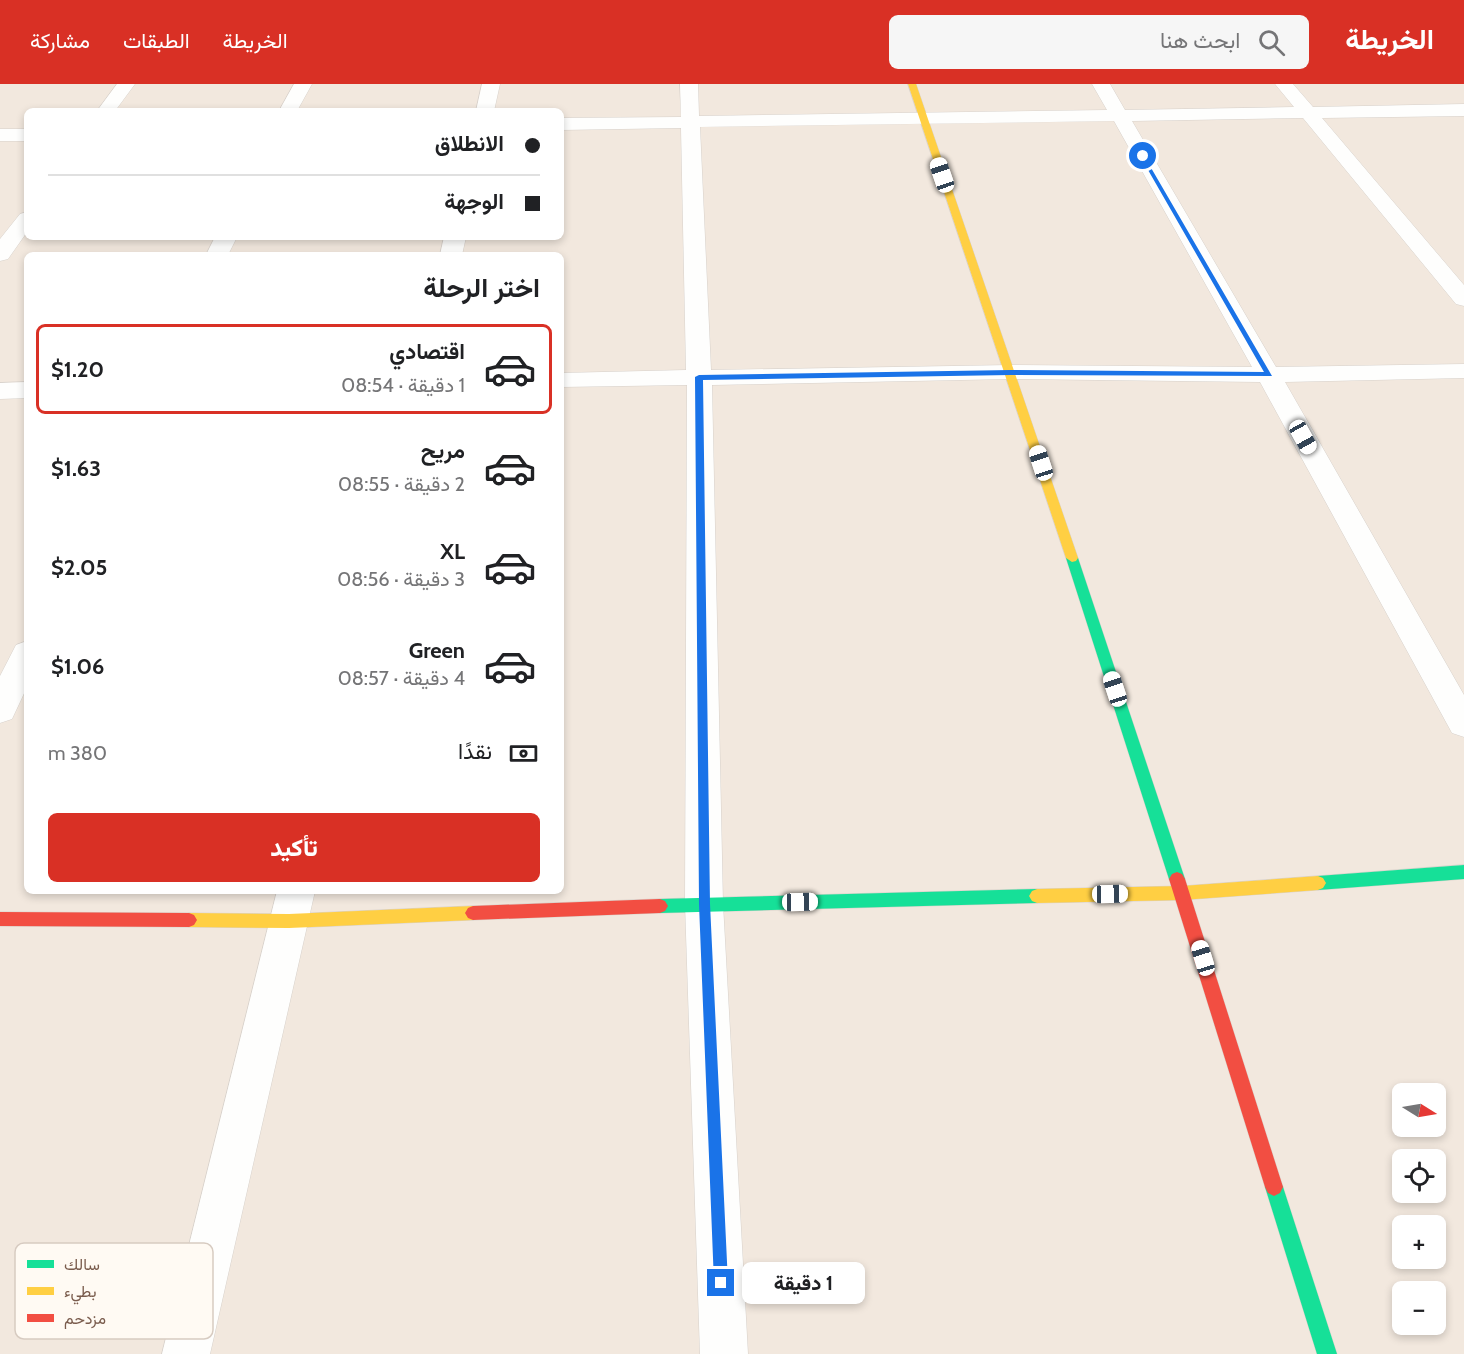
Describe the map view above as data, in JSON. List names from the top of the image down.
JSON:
{
  "legend": ["سالك", "بطيء", "مزدحم"],
  "north": "right",
  "page": {
    "header": "الخريطة",
    "search": "ابحث هنا",
    "nav": ["الخريطة", "الطبقات", "مشاركة"],
    "banner": ["الانطلاق", "الوجهة"],
    "heading": "اختر الرحلة",
    "list": [
      {
        "name": "اقتصادي",
        "note": "1 دقيقة · 08:54",
        "value": "$1.20"
      },
      {
        "name": "مريح",
        "note": "2 دقيقة · 08:55",
        "value": "$1.63"
      },
      {
        "name": "XL",
        "note": "3 دقيقة · 08:56",
        "value": "$2.05"
      },
      {
        "name": "Green",
        "note": "4 دقيقة · 08:57",
        "value": "$1.06"
      }
    ],
    "pay": ["نقدًا", "380 m"],
    "buttons": "تأكيد",
    "map_buttons": ["+", "−"],
    "bubble": "1 دقيقة"
  }
}
